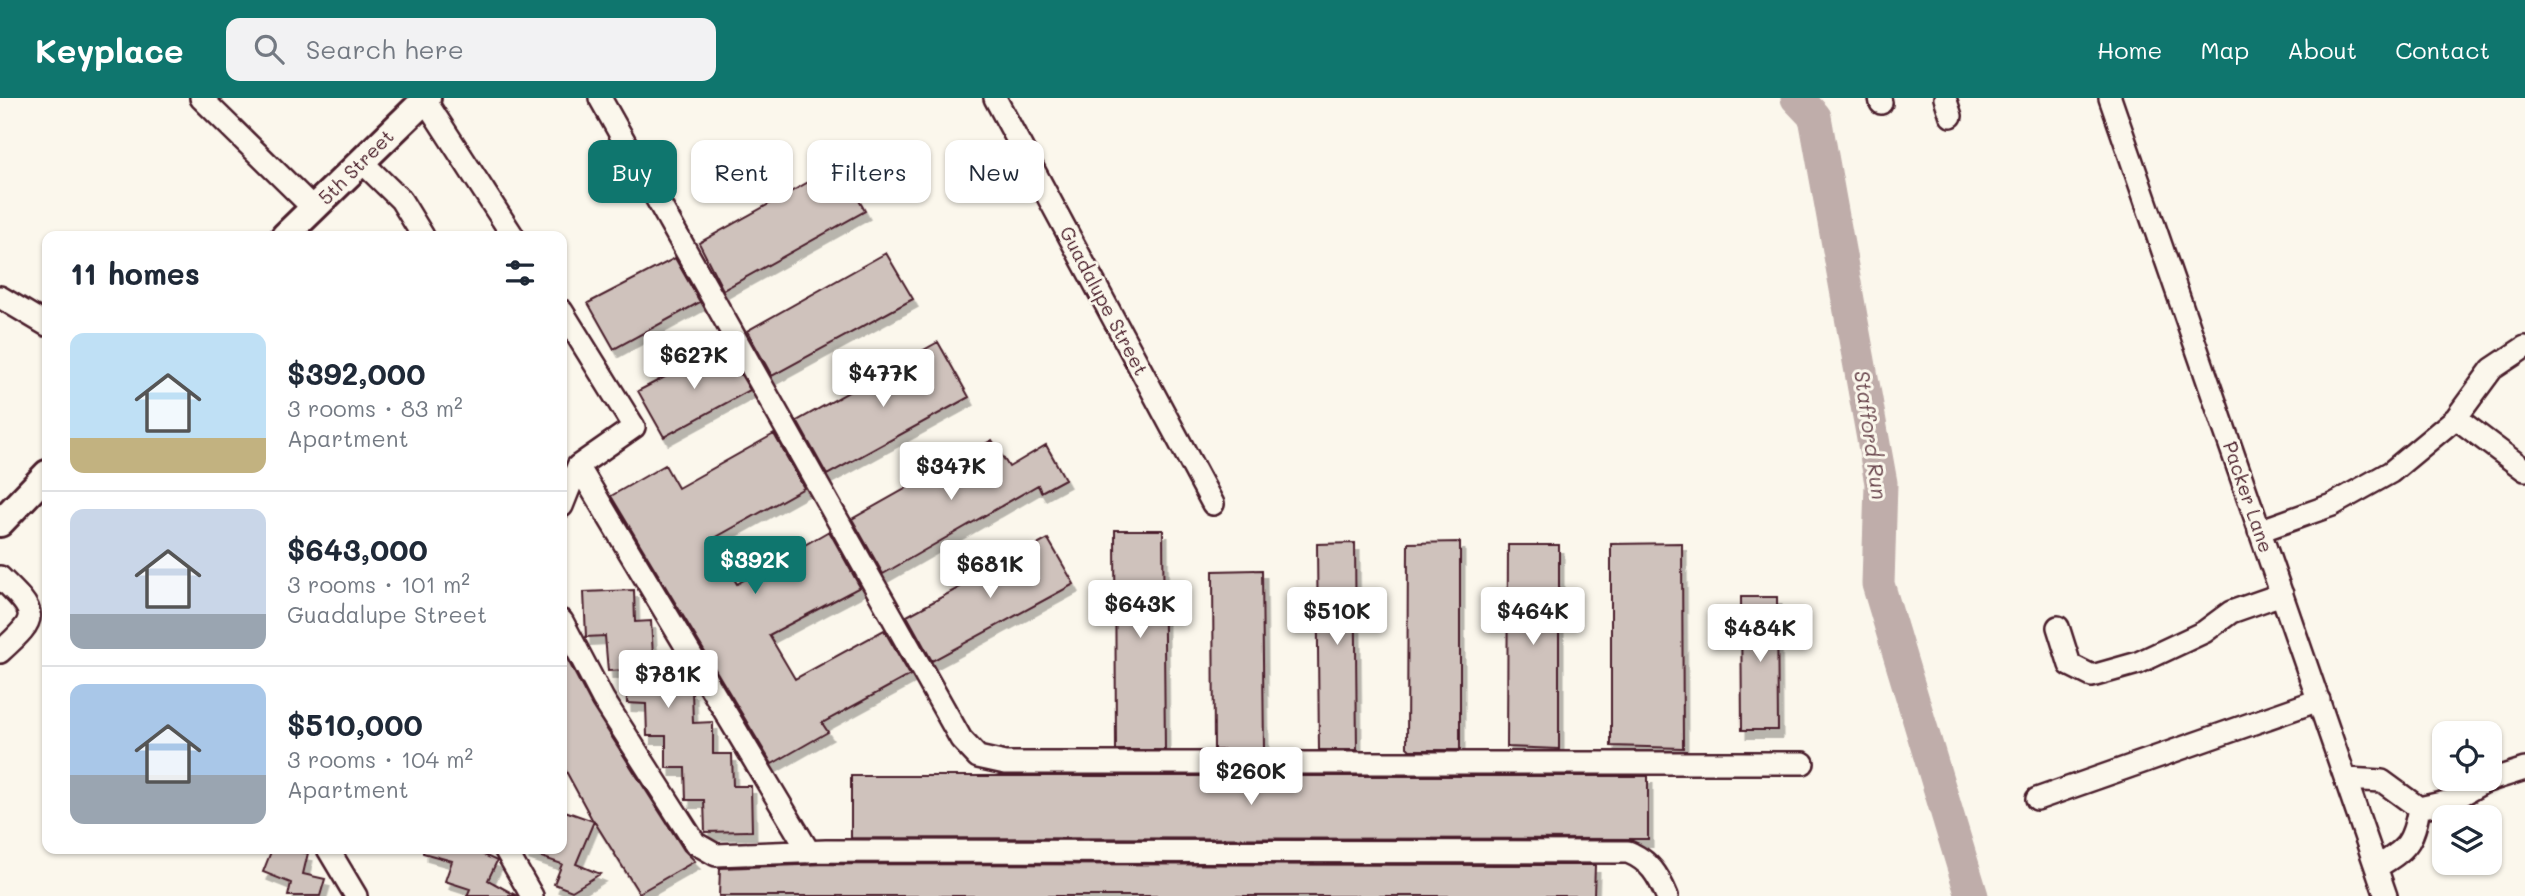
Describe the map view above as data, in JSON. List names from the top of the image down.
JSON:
{
  "streets": {
    "main road": ["5th Street"],
    "street": ["Guadalupe Street", "Packer Lane"]
  },
  "water": ["Stafford Run"],
  "page": {
    "header": "Keyplace",
    "search": "Search here",
    "nav": [
      "Home",
      "Map",
      "About",
      "Contact"
    ],
    "chip": [
      "Buy",
      "Rent",
      "Filters",
      "New"
    ],
    "heading": "11 homes",
    "list": [
      {
        "name": "$392,000",
        "note": "3 rooms · 83 m² · Apartment"
      },
      {
        "name": "$643,000",
        "note": "3 rooms · 101 m² · Guadalupe Street"
      },
      {
        "name": "$510,000",
        "note": "3 rooms · 104 m² · Apartment"
      }
    ],
    "price": [
      "$627K",
      "$477K",
      "$347K",
      "$392K",
      "$681K",
      "$643K",
      "$510K",
      "$464K",
      "$484K",
      "$781K",
      "$260K"
    ]
  }
}
